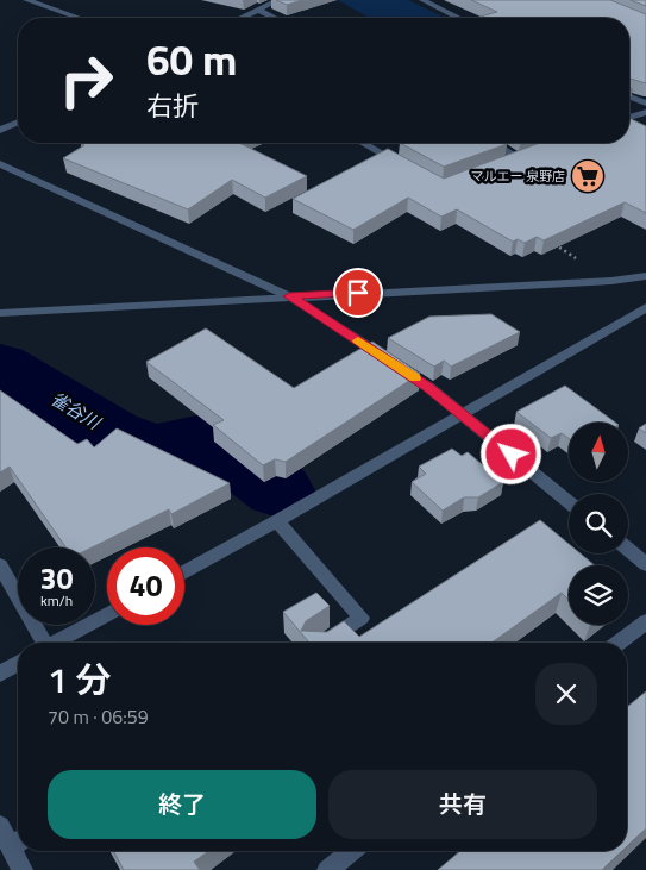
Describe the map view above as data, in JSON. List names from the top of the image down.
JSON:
{
  "water": ["雀谷川"],
  "places": {
    "supermarket": ["マルエー 泉野店"]
  },
  "north": "top",
  "page": {
    "turn": ["60 m", "右折"],
    "speed": "30 km/h",
    "limit": "40",
    "heading": ["1 分", "70 m · 06:59"],
    "buttons": ["終了", "共有"]
  }
}
